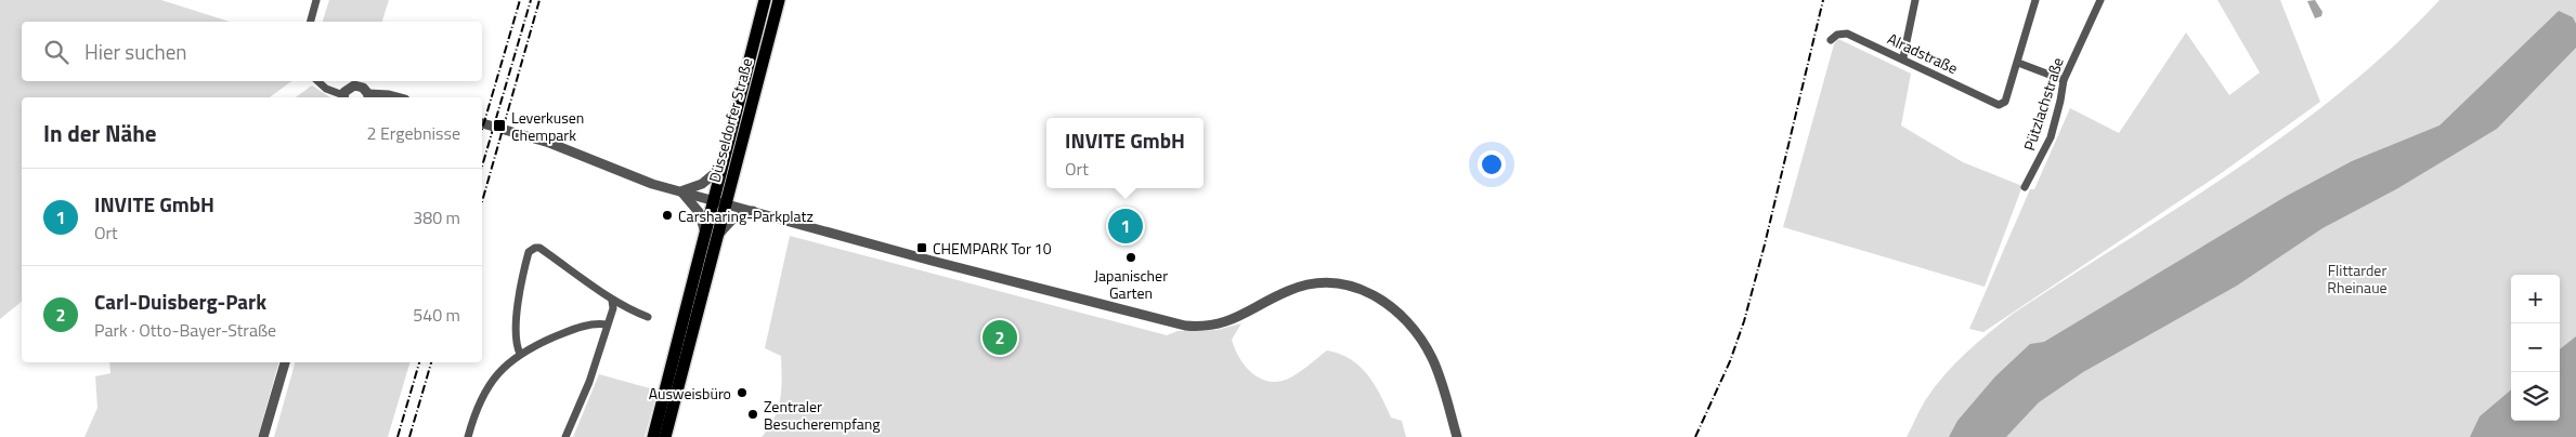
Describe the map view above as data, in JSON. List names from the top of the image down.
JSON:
{
  "streets": {
    "main road": ["Düsseldorfer Straße"],
    "street": ["Alradstraße", "Pützlachstraße"]
  },
  "parks": ["Flittarder Rheinaue"],
  "places": {
    "transit": ["Leverkusen Chempark", "CHEMPARK Tor 10"],
    "other": [
      "Carsharing-Parkplatz",
      "Japanischer Garten",
      "Ausweisbüro",
      "Zentraler Besucherempfang"
    ]
  },
  "page": {
    "search": "Hier suchen",
    "heading": ["In der Nähe", "2 Ergebnisse"],
    "popup": ["INVITE GmbH", "Ort"],
    "list": [
      {
        "mark": "1",
        "name": "INVITE GmbH",
        "note": "Ort",
        "value": "380 m"
      },
      {
        "mark": "2",
        "name": "Carl-Duisberg-Park",
        "note": "Park · Otto-Bayer-Straße",
        "value": "540 m"
      }
    ],
    "pins": ["1", "2"],
    "map_buttons": ["+", "−"]
  }
}
